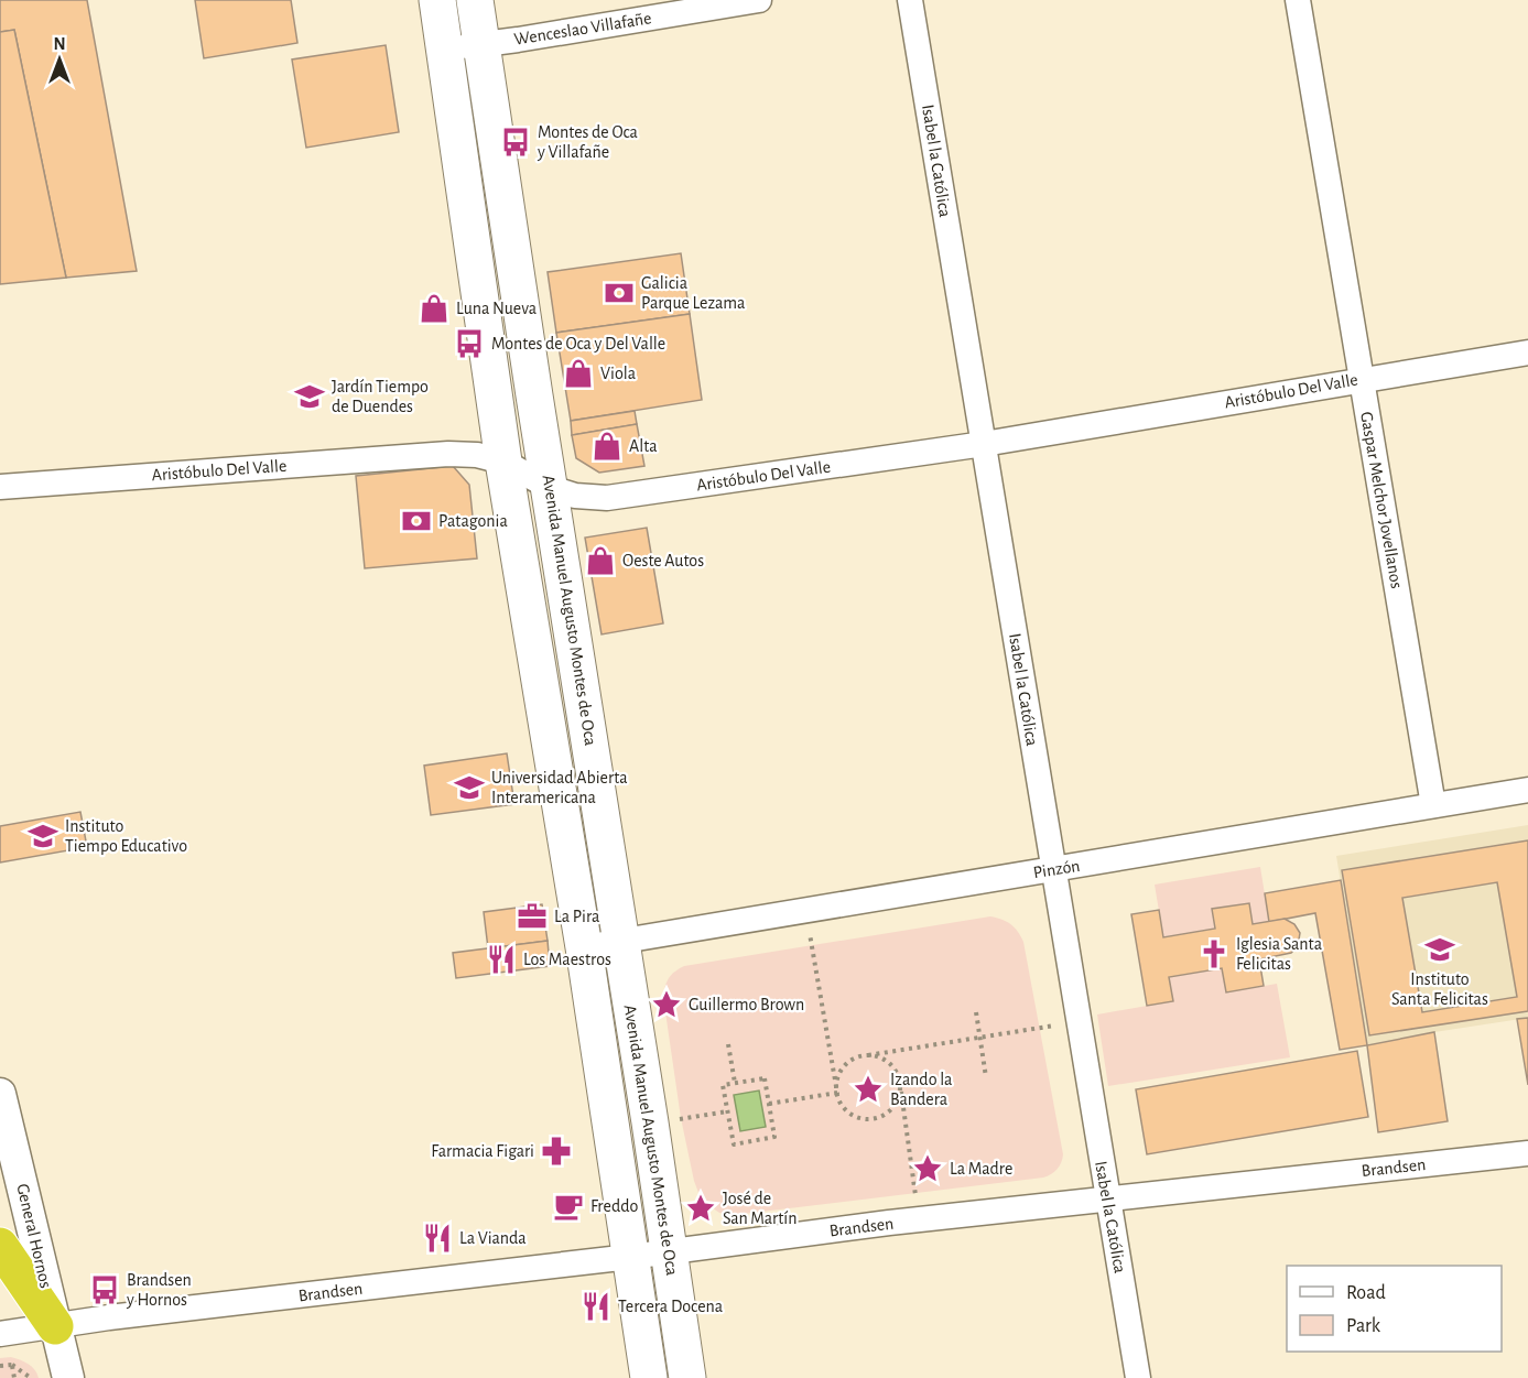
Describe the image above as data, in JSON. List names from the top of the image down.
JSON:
{
  "streets": {
    "main road": ["Avenida Manuel Augusto Montes de Oca"],
    "street": [
      "Wenceslao Villafañe",
      "Isabel la Católica",
      "Aristóbulo Del Valle",
      "Gaspar Melchor Jovellanos",
      "Pinzón",
      "Brandsen",
      "General Hornos"
    ]
  },
  "crossings": [
    ["Wenceslao Villafañe", "Avenida Manuel Augusto Montes de Oca"],
    ["Isabel la Católica", "Aristóbulo Del Valle"],
    ["Isabel la Católica", "Pinzón"],
    ["Isabel la Católica", "Brandsen"],
    ["Aristóbulo Del Valle", "Gaspar Melchor Jovellanos"],
    ["Aristóbulo Del Valle", "Avenida Manuel Augusto Montes de Oca"],
    ["Gaspar Melchor Jovellanos", "Pinzón"],
    ["Avenida Manuel Augusto Montes de Oca", "Pinzón"],
    ["Avenida Manuel Augusto Montes de Oca", "Brandsen"],
    ["Brandsen", "General Hornos"]
  ],
  "places": {
    "bus stop": ["Montes de Oca y Villafañe", "Montes de Oca y Del Valle", "Brandsen y Hornos"],
    "bank": ["Galicia Parque Lezama", "Patagonia"],
    "shop": [
      "Luna Nueva",
      "Viola",
      "Alta",
      "Oeste Autos"
    ],
    "school or university": [
      "Jardín Tiempo de Duendes",
      "Universidad Abierta Interamericana",
      "Instituto Tiempo Educativo",
      "Instituto Santa Felicitas"
    ],
    "office": ["La Pira"],
    "church": ["Iglesia Santa Felicitas"],
    "restaurant": ["Los Maestros", "La Vianda", "Tercera Docena"],
    "place": [
      "Guillermo Brown",
      "Izando la Bandera",
      "La Madre",
      "José de San Martín"
    ],
    "pharmacy": ["Farmacia Figari"],
    "cafe": ["Freddo"]
  },
  "legend": ["Road", "Park"],
  "north": "top"
}
